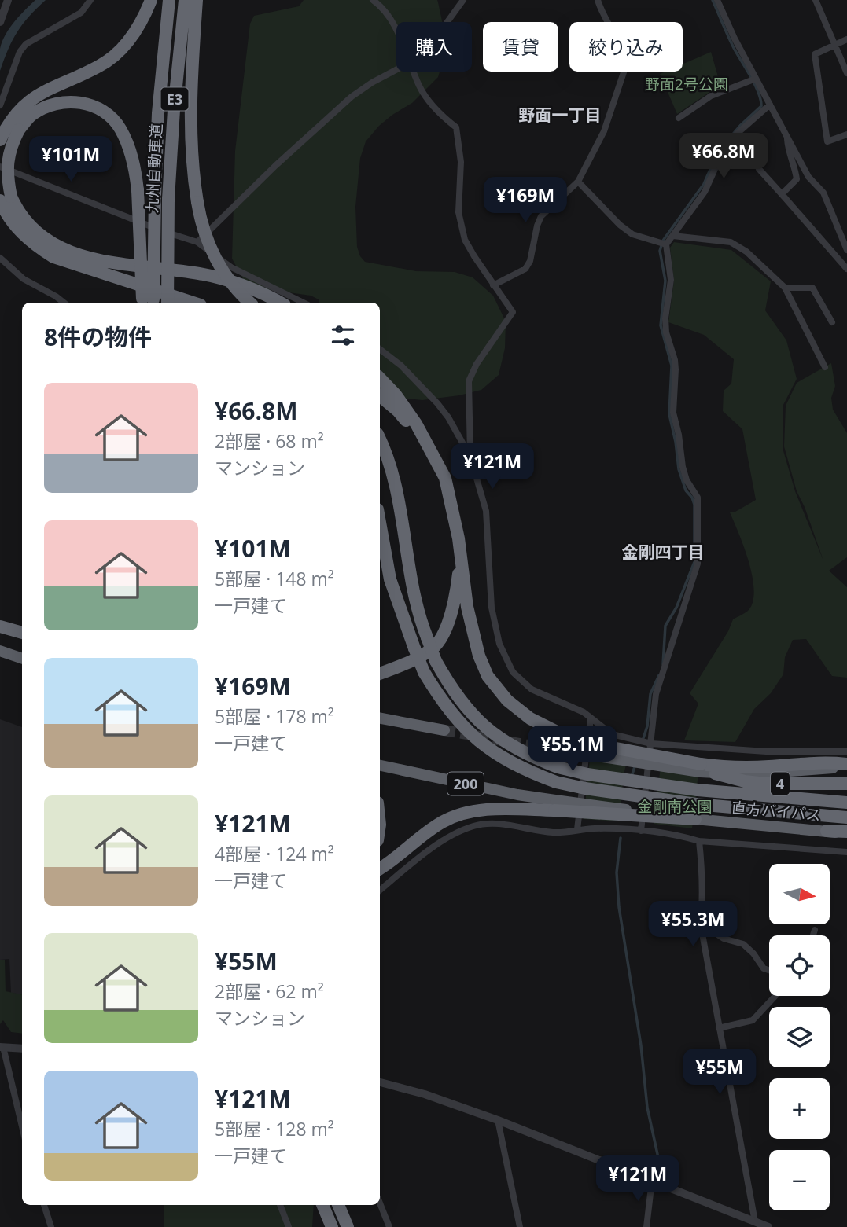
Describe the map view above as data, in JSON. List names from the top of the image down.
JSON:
{
  "streets": {
    "highway": [
      "E3",
      "九州自動車道",
      "200",
      "4",
      "直方バイパス"
    ]
  },
  "districts": ["野面一丁目", "金剛四丁目"],
  "parks": ["野面2号公園", "金剛南公園"],
  "north": "right",
  "page": {
    "chip": ["購入", "賃貸", "絞り込み"],
    "price": [
      "¥66.8M",
      "¥101M",
      "¥169M",
      "¥121M",
      "¥55.1M",
      "¥55.3M",
      "¥55M",
      "¥121M"
    ],
    "heading": "8件の物件",
    "list": [
      {
        "name": "¥66.8M",
        "note": "2部屋 · 68 m² · マンション"
      },
      {
        "name": "¥101M",
        "note": "5部屋 · 148 m² · 一戸建て"
      },
      {
        "name": "¥169M",
        "note": "5部屋 · 178 m² · 一戸建て"
      },
      {
        "name": "¥121M",
        "note": "4部屋 · 124 m² · 一戸建て"
      },
      {
        "name": "¥55M",
        "note": "2部屋 · 62 m² · マンション"
      },
      {
        "name": "¥121M",
        "note": "5部屋 · 128 m² · 一戸建て"
      }
    ],
    "map_buttons": ["+", "−"]
  }
}
